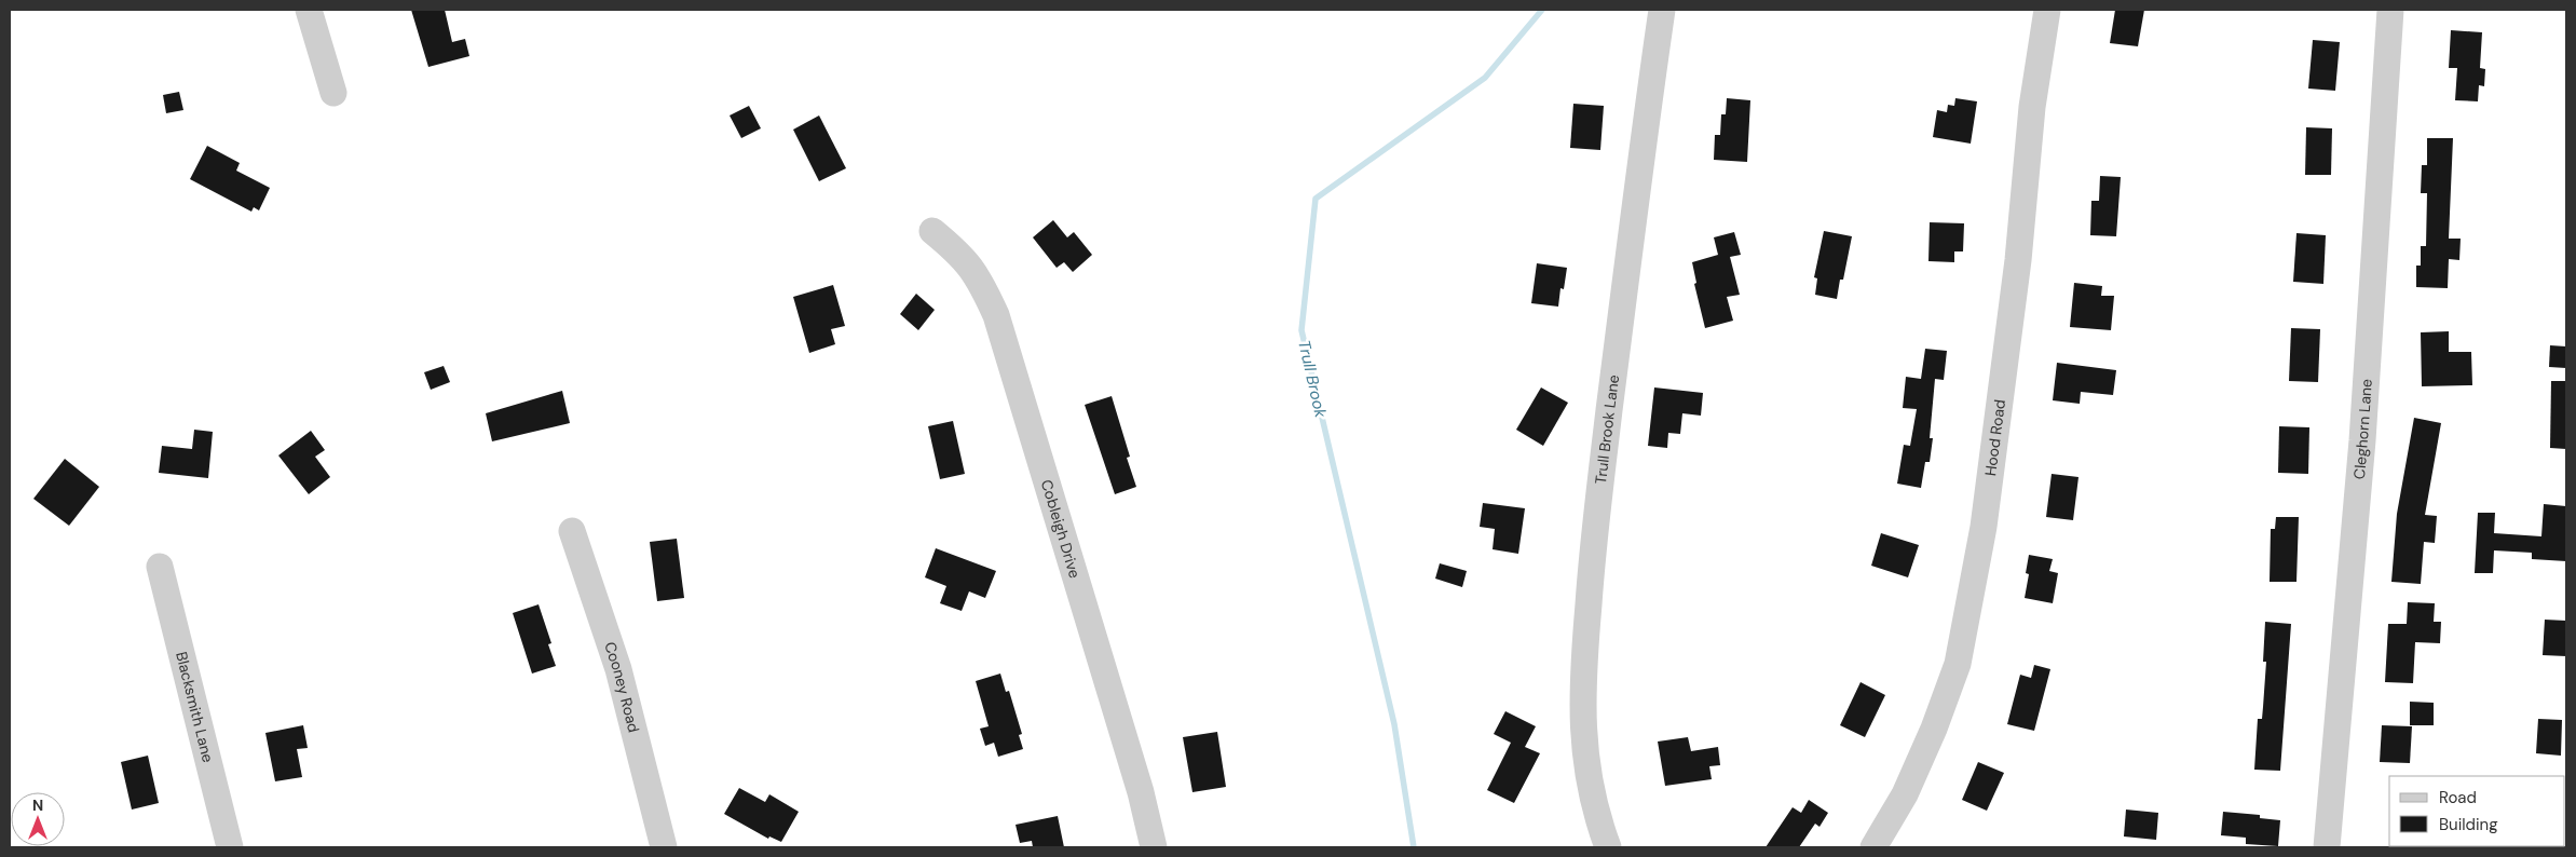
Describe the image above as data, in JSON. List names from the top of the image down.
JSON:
{
  "streets": {
    "street": [
      "Trull Brook Lane",
      "Cleghorn Lane",
      "Hood Road",
      "Cobleigh Drive",
      "Cooney Road",
      "Blacksmith Lane"
    ]
  },
  "water": ["Trull Brook"],
  "legend": ["Road", "Building"],
  "north": "top"
}
